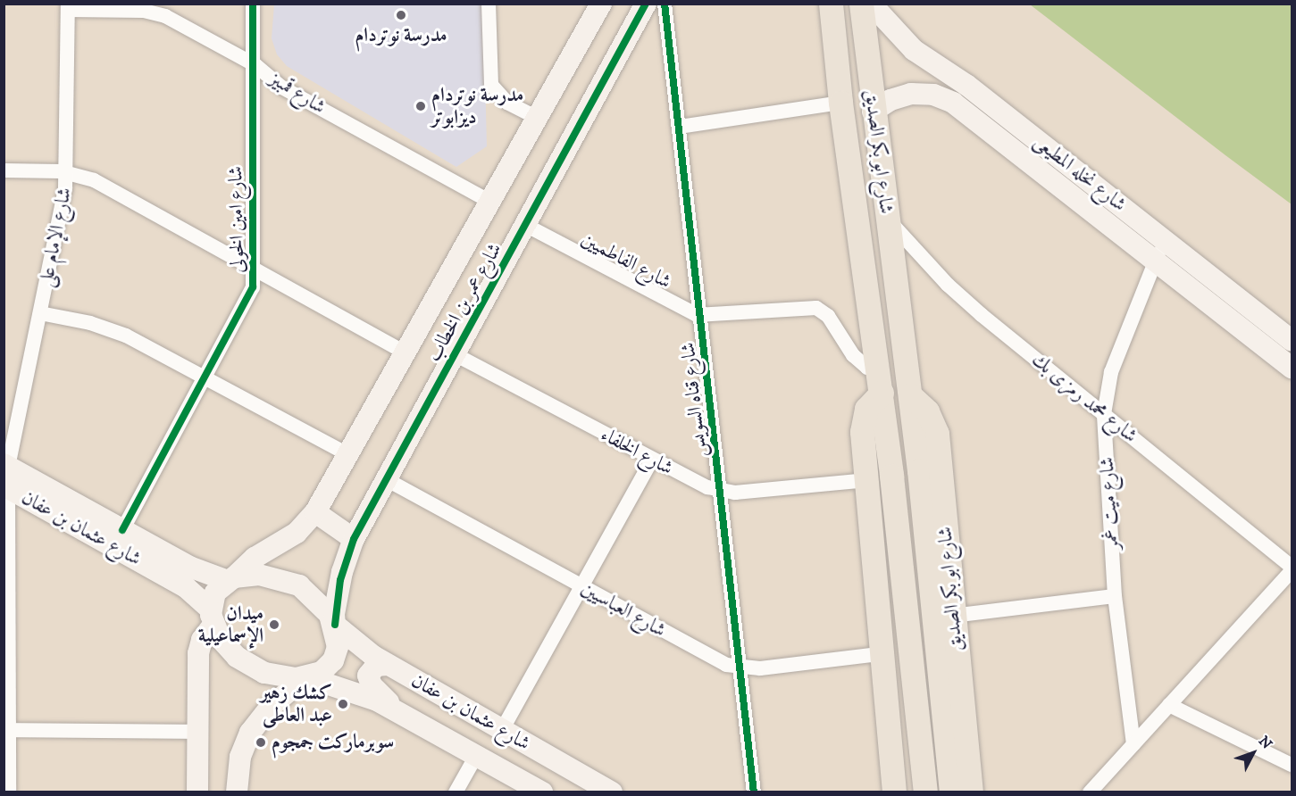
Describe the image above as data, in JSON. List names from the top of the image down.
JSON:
{
  "streets": {
    "main road": ["شارع ابو بكر الصديق"],
    "street": [
      "شارع قمبيز",
      "شارع نخله المطيعى",
      "شارع امين الخولى",
      "شارع الإمام على",
      "شارع الفاطميين",
      "شارع عمر بن الخطاب",
      "شارع محمد رمزى بك",
      "شارع قناه السويس",
      "شارع الخلفاء",
      "شارع ميت غمر",
      "شارع عثمان بن عفان",
      "شارع العباسيين"
    ]
  },
  "crossings": [
    ["شارع قمبيز", "شارع امين الخولى"],
    ["شارع قمبيز", "شارع الإمام على"],
    ["شارع قمبيز", "شارع عمر بن الخطاب"],
    ["شارع ابو بكر الصديق", "شارع نخله المطيعى"],
    ["شارع ابو بكر الصديق", "شارع الفاطميين"],
    ["شارع ابو بكر الصديق", "شارع محمد رمزى بك"],
    ["شارع نخله المطيعى", "شارع ميت غمر"],
    ["شارع امين الخولى", "شارع عثمان بن عفان"],
    ["شارع الإمام على", "شارع عثمان بن عفان"],
    ["شارع الفاطميين", "شارع عمر بن الخطاب"],
    ["شارع الفاطميين", "شارع قناه السويس"],
    ["شارع عمر بن الخطاب", "شارع الخلفاء"],
    ["شارع عمر بن الخطاب", "شارع عثمان بن عفان"],
    ["شارع عمر بن الخطاب", "شارع العباسيين"],
    ["شارع محمد رمزى بك", "شارع ميت غمر"],
    ["شارع قناه السويس", "شارع الخلفاء"],
    ["شارع قناه السويس", "شارع العباسيين"]
  ],
  "places": [
    "مدرسة نوتردام",
    "مدرسة نوتردام ديزابوتر",
    "ميدان الإسماعيلية",
    "كشك زهير عبد العاطى",
    "سوبرماركت جمجوم"
  ],
  "north": "top right"
}
